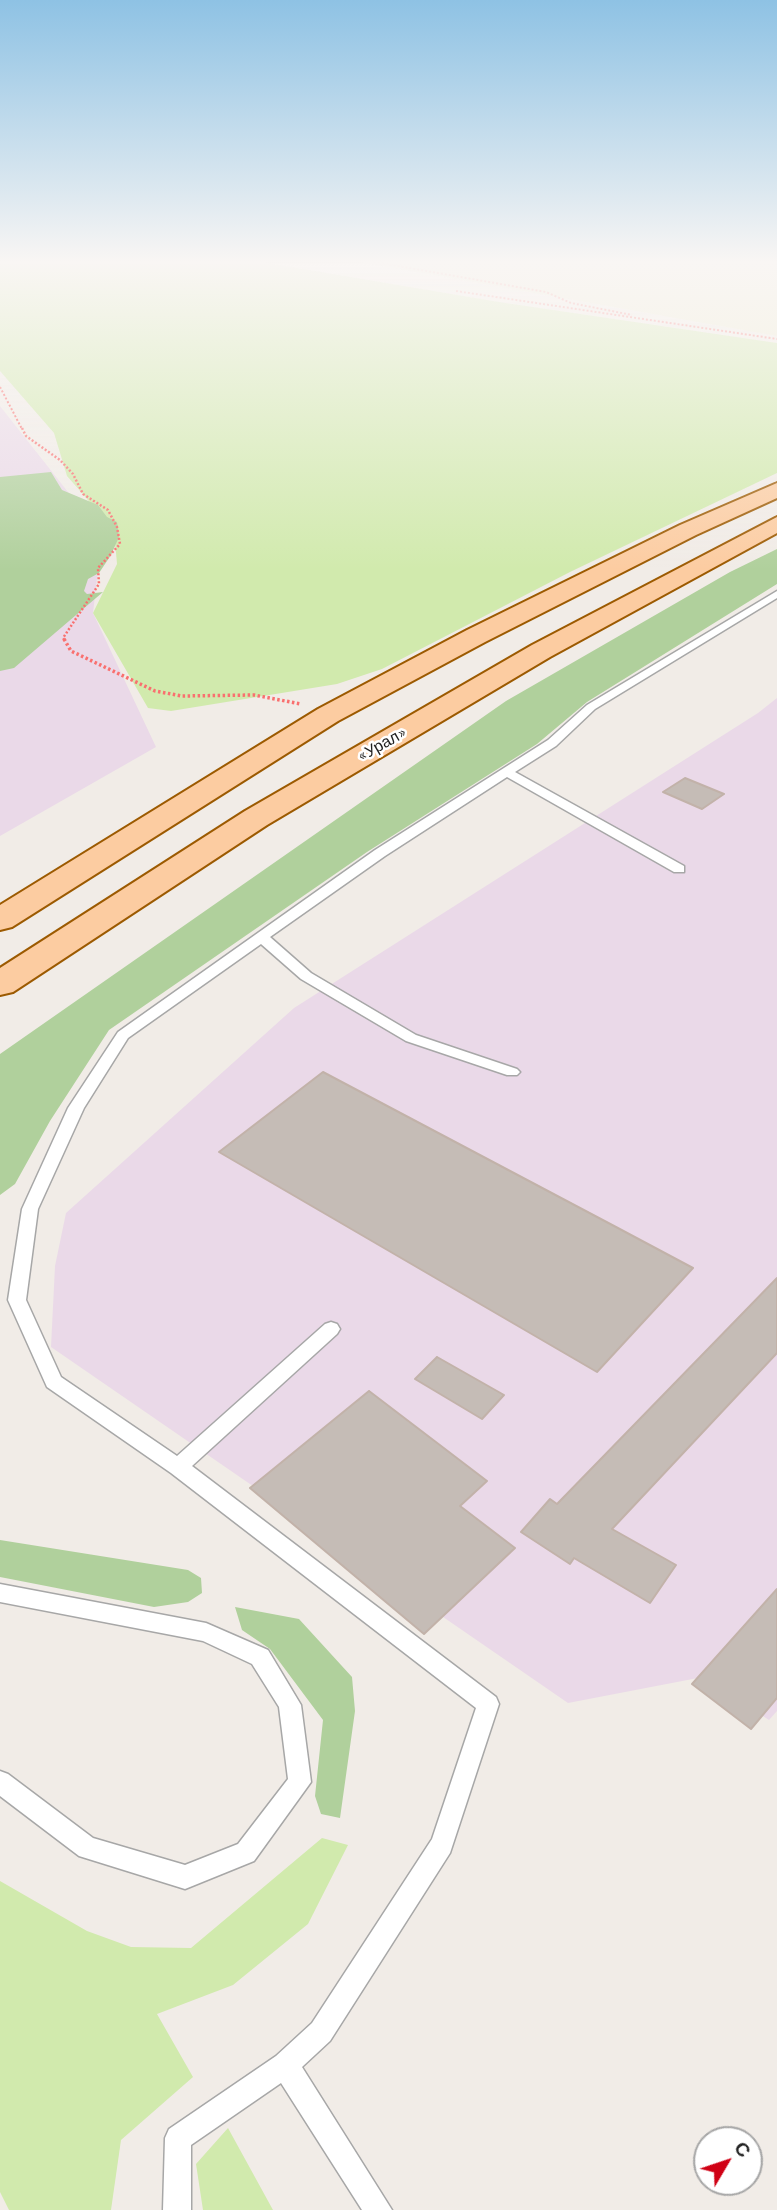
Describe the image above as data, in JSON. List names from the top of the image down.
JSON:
{
  "streets": {
    "main road": ["«Урал»"]
  },
  "north": "top right"
}
